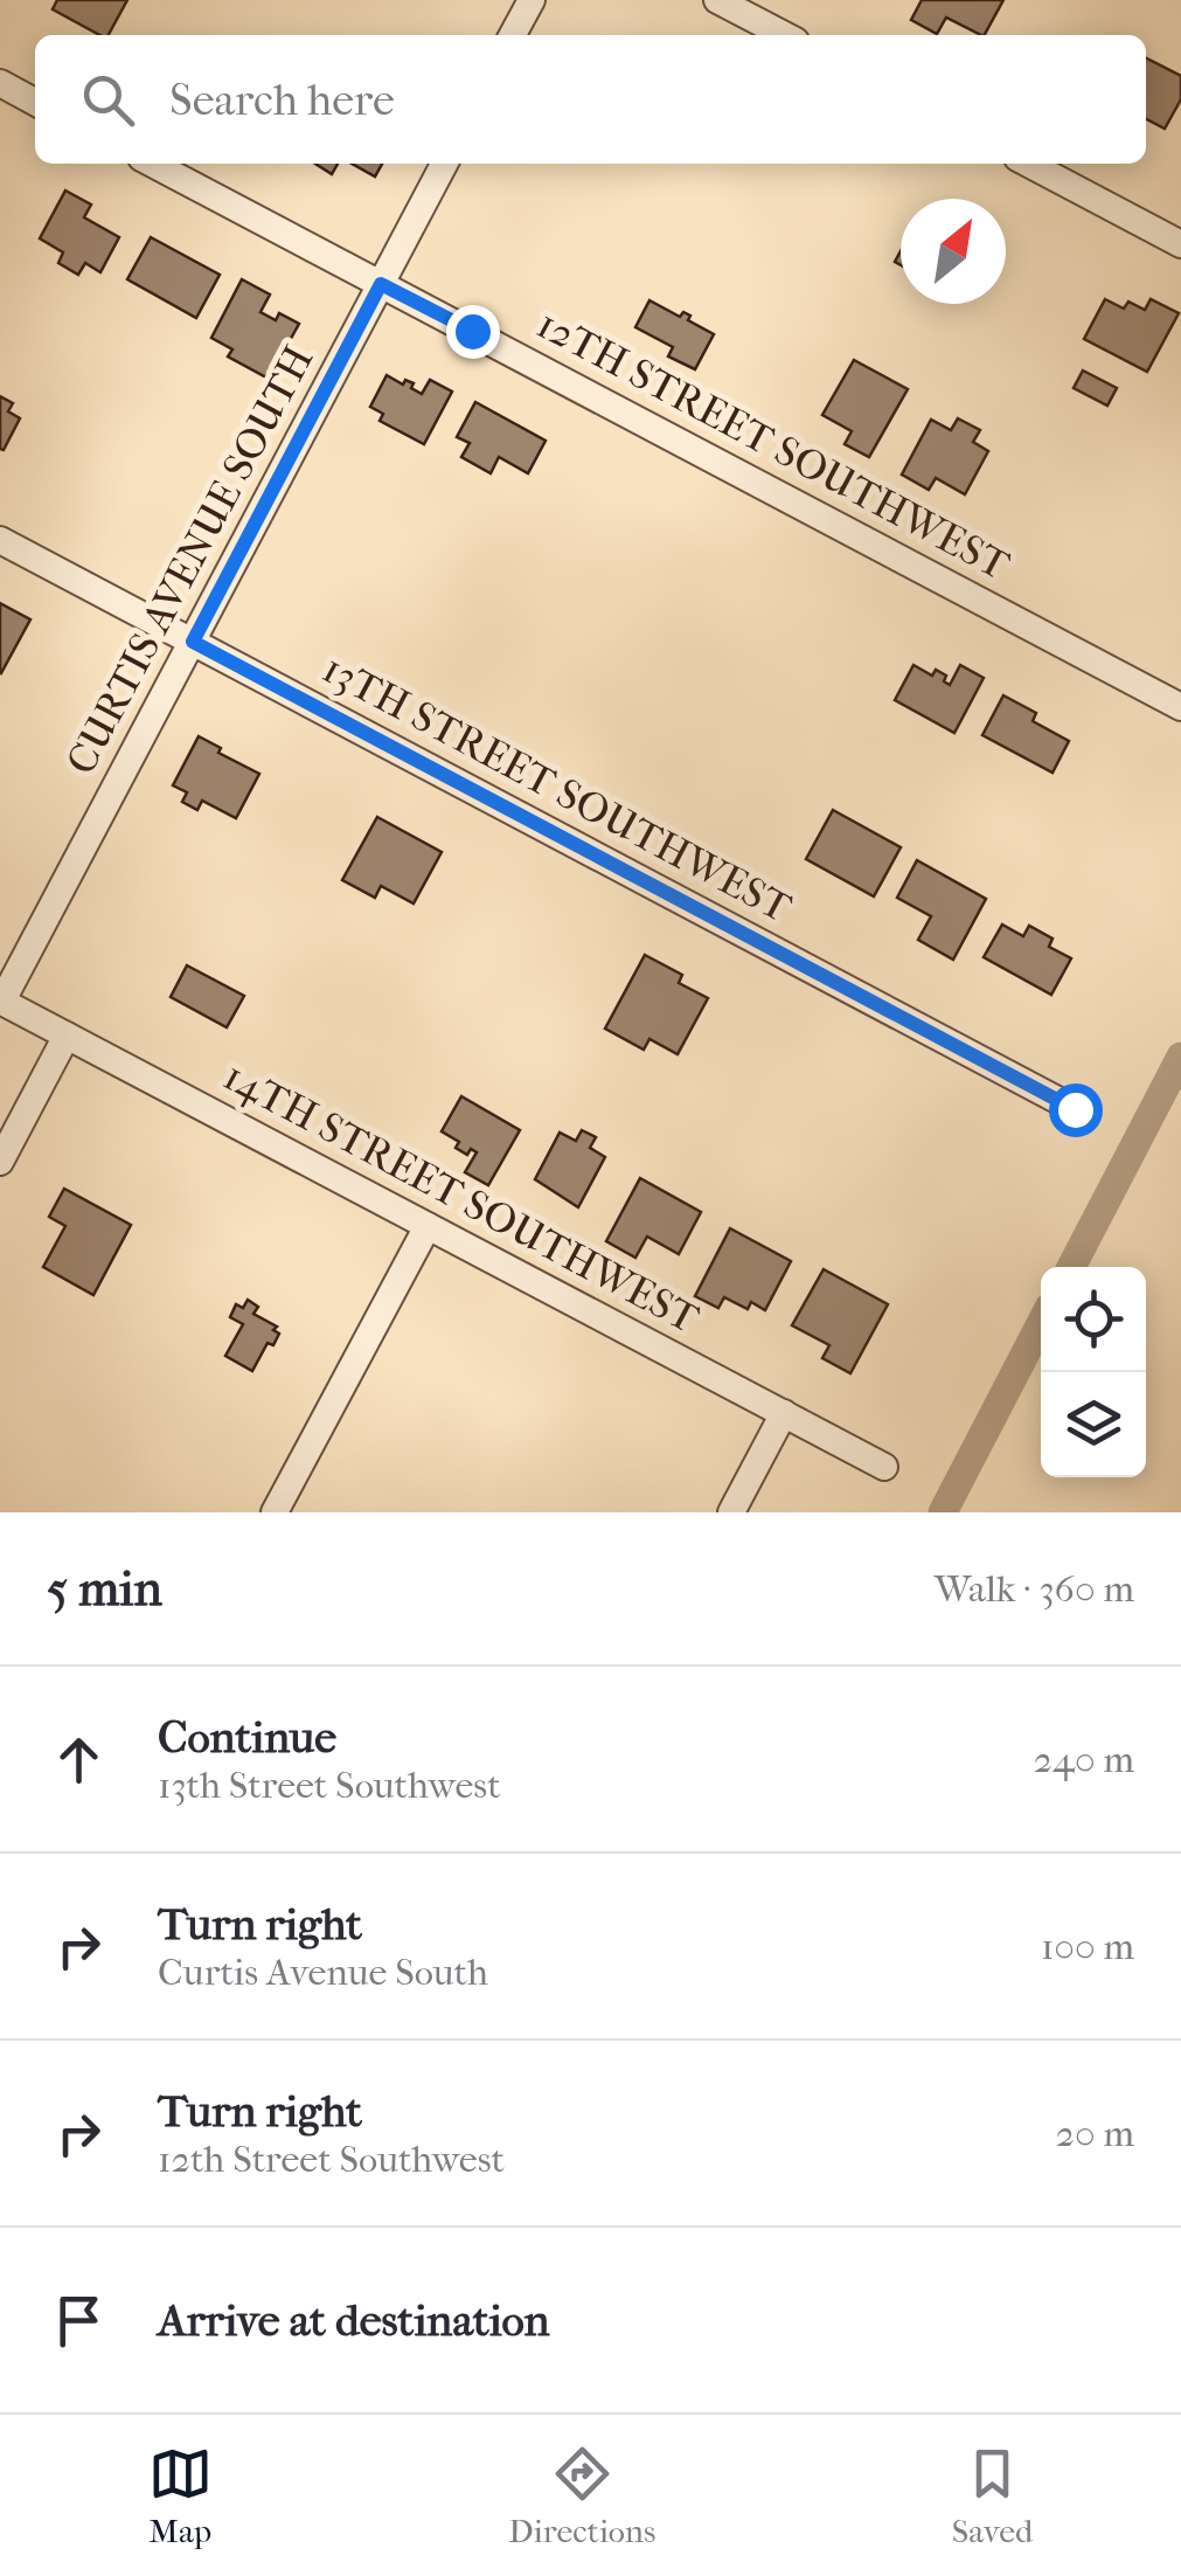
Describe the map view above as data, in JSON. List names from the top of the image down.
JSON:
{
  "streets": {
    "street": [
      "12TH STREET SOUTHWEST",
      "CURTIS AVENUE SOUTH",
      "13TH STREET SOUTHWEST",
      "14TH STREET SOUTHWEST"
    ]
  },
  "crossings": [
    ["12TH STREET SOUTHWEST", "CURTIS AVENUE SOUTH"],
    ["CURTIS AVENUE SOUTH", "13TH STREET SOUTHWEST"],
    ["CURTIS AVENUE SOUTH", "14TH STREET SOUTHWEST"]
  ],
  "north": "top right",
  "page": {
    "search": "Search here",
    "heading": ["5 min", "Walk · 360 m"],
    "list": [
      ["Continue", "13th Street Southwest", "240 m"],
      ["Turn right", "Curtis Avenue South", "100 m"],
      ["Turn right", "12th Street Southwest", "20 m"],
      "Arrive at destination"
    ],
    "nav": ["Map", "Directions", "Saved"]
  }
}
